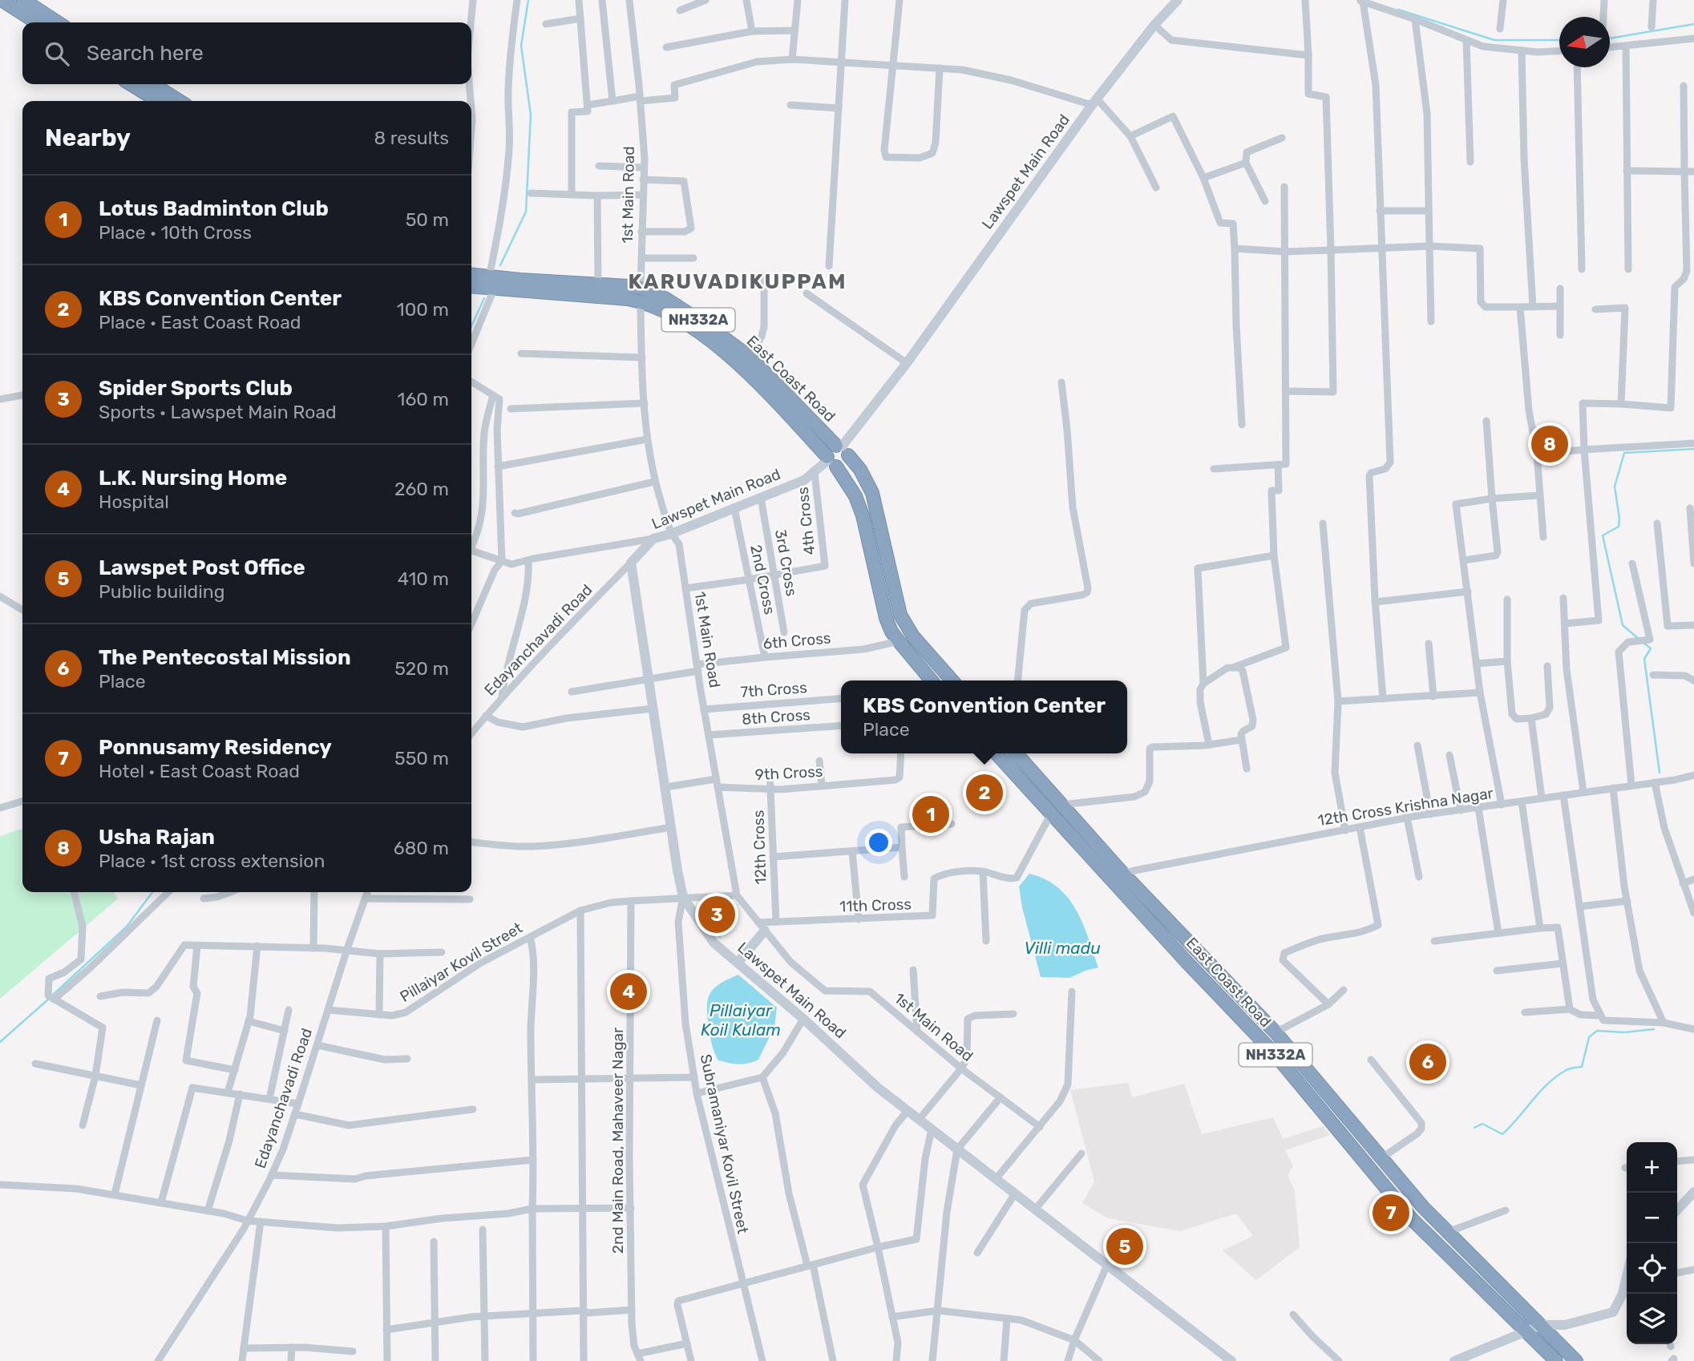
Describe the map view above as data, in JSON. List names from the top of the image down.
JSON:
{
  "streets": {
    "highway": ["NH332A", "East Coast Road"],
    "street": [
      "Lawspet Main Road",
      "1st Main Road",
      "4th Cross",
      "3rd Cross",
      "2nd Cross",
      "Edayanchavadi Road",
      "6th Cross",
      "7th Cross",
      "8th Cross",
      "9th Cross",
      "12th Cross Krishna Nagar",
      "12th Cross",
      "11th Cross",
      "Pillaiyar Kovil Street",
      "2nd Main Road, Mahaveer Nagar",
      "Subramaniyar Kovil Street"
    ]
  },
  "crossings": [
    ["Lawspet Main Road", "1st Main Road"],
    ["Lawspet Main Road", "East Coast Road"],
    ["Lawspet Main Road", "4th Cross"],
    ["Lawspet Main Road", "3rd Cross"],
    ["Lawspet Main Road", "2nd Cross"],
    ["Lawspet Main Road", "Edayanchavadi Road"],
    ["Lawspet Main Road", "6th Cross"],
    ["Lawspet Main Road", "Pillaiyar Kovil Street"],
    ["Lawspet Main Road", "Subramaniyar Kovil Street"],
    ["1st Main Road", "East Coast Road"],
    ["1st Main Road", "6th Cross"],
    ["1st Main Road", "7th Cross"],
    ["1st Main Road", "8th Cross"],
    ["1st Main Road", "9th Cross"],
    ["1st Main Road", "11th Cross"],
    ["1st Main Road", "Pillaiyar Kovil Street"],
    ["East Coast Road", "6th Cross"],
    ["East Coast Road", "12th Cross Krishna Nagar"],
    ["East Coast Road", "11th Cross"],
    ["4th Cross", "3rd Cross"],
    ["2nd Cross", "6th Cross"],
    ["Edayanchavadi Road", "Pillaiyar Kovil Street"],
    ["9th Cross", "12th Cross"],
    ["12th Cross", "11th Cross"],
    ["Pillaiyar Kovil Street", "2nd Main Road, Mahaveer Nagar"],
    ["Pillaiyar Kovil Street", "Subramaniyar Kovil Street"]
  ],
  "districts": ["KARUVADIKUPPAM"],
  "water": ["Villi madu", "Pillaiyar Koil Kulam"],
  "north": "left",
  "page": {
    "search": "Search here",
    "heading": ["Nearby", "8 results"],
    "list": [
      {
        "mark": "1",
        "name": "Lotus Badminton Club",
        "note": "Place · 10th Cross",
        "value": "50 m"
      },
      {
        "mark": "2",
        "name": "KBS Convention Center",
        "note": "Place · East Coast Road",
        "value": "100 m"
      },
      {
        "mark": "3",
        "name": "Spider Sports Club",
        "note": "Sports · Lawspet Main Road",
        "value": "160 m"
      },
      {
        "mark": "4",
        "name": "L.K. Nursing Home",
        "note": "Hospital",
        "value": "260 m"
      },
      {
        "mark": "5",
        "name": "Lawspet Post Office",
        "note": "Public building",
        "value": "410 m"
      },
      {
        "mark": "6",
        "name": "The Pentecostal Mission",
        "note": "Place",
        "value": "520 m"
      },
      {
        "mark": "7",
        "name": "Ponnusamy Residency",
        "note": "Hotel · East Coast Road",
        "value": "550 m"
      },
      {
        "mark": "8",
        "name": "Usha Rajan",
        "note": "Place · 1st cross extension",
        "value": "680 m"
      }
    ],
    "pins": [
      "8",
      "2",
      "1",
      "3",
      "4",
      "6",
      "7",
      "5"
    ],
    "popup": ["KBS Convention Center", "Place"],
    "map_buttons": ["+", "−"]
  }
}
